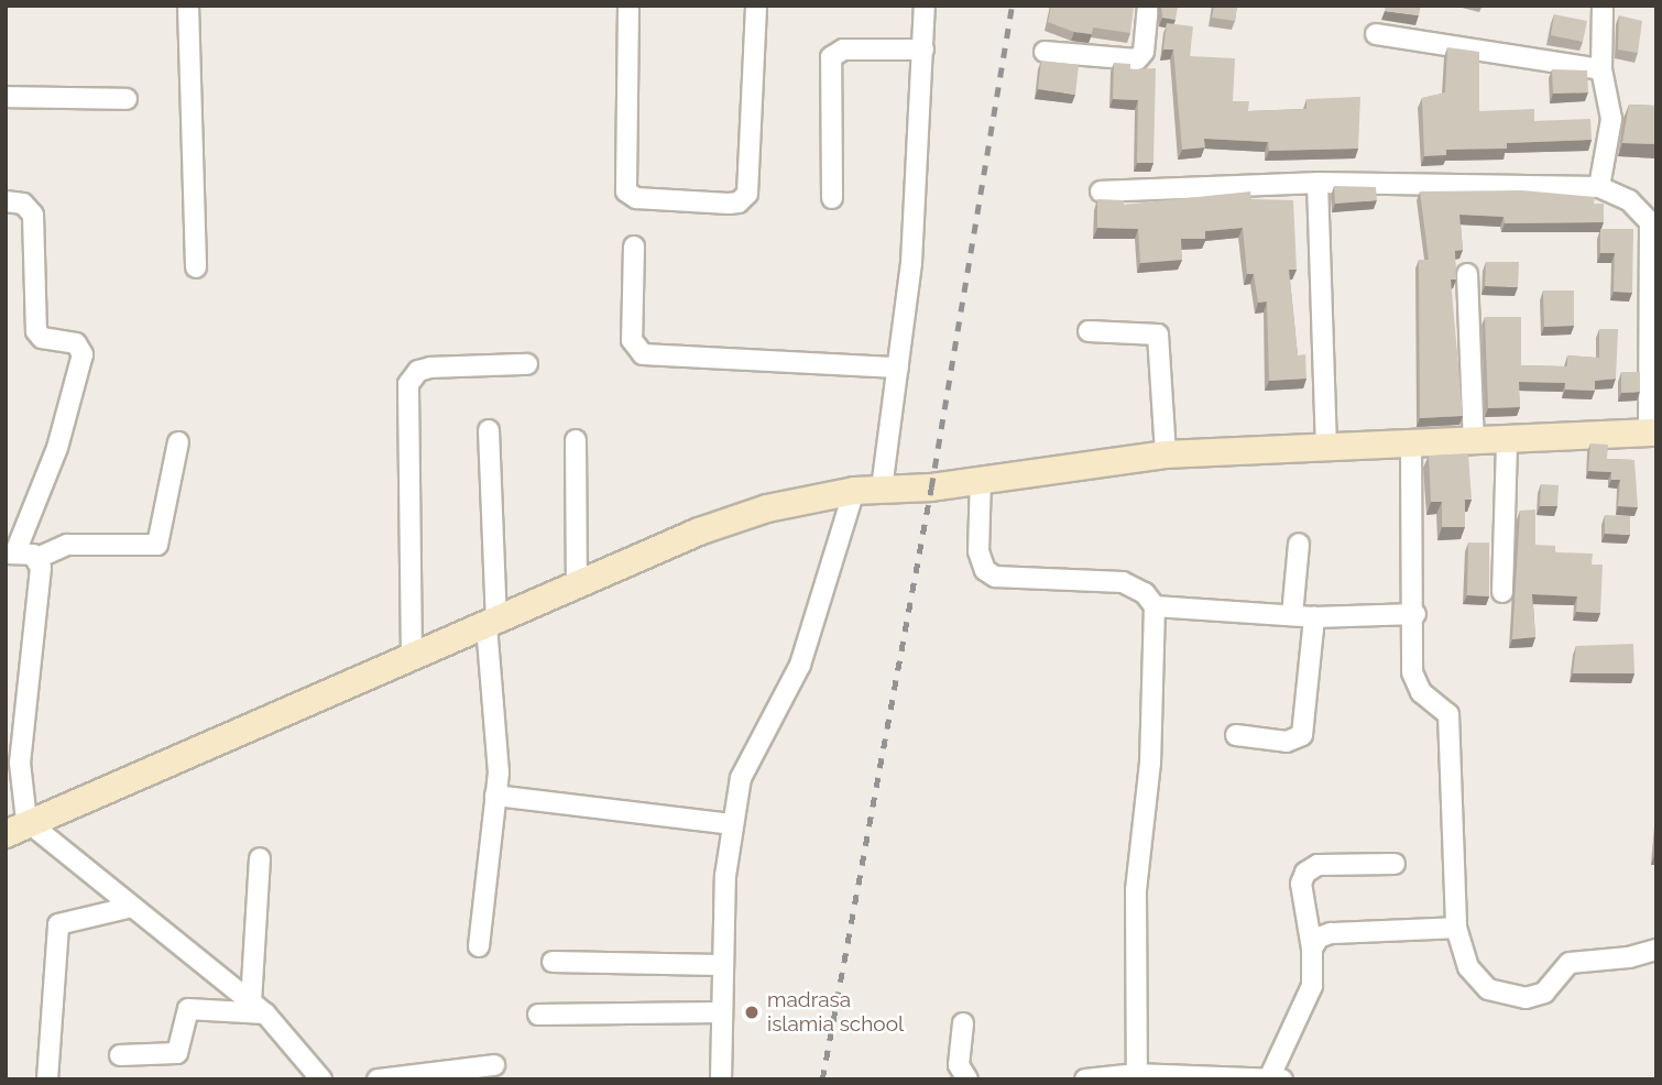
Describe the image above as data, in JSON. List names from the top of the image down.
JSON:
{
  "places": ["madrasa islamia school"]
}
